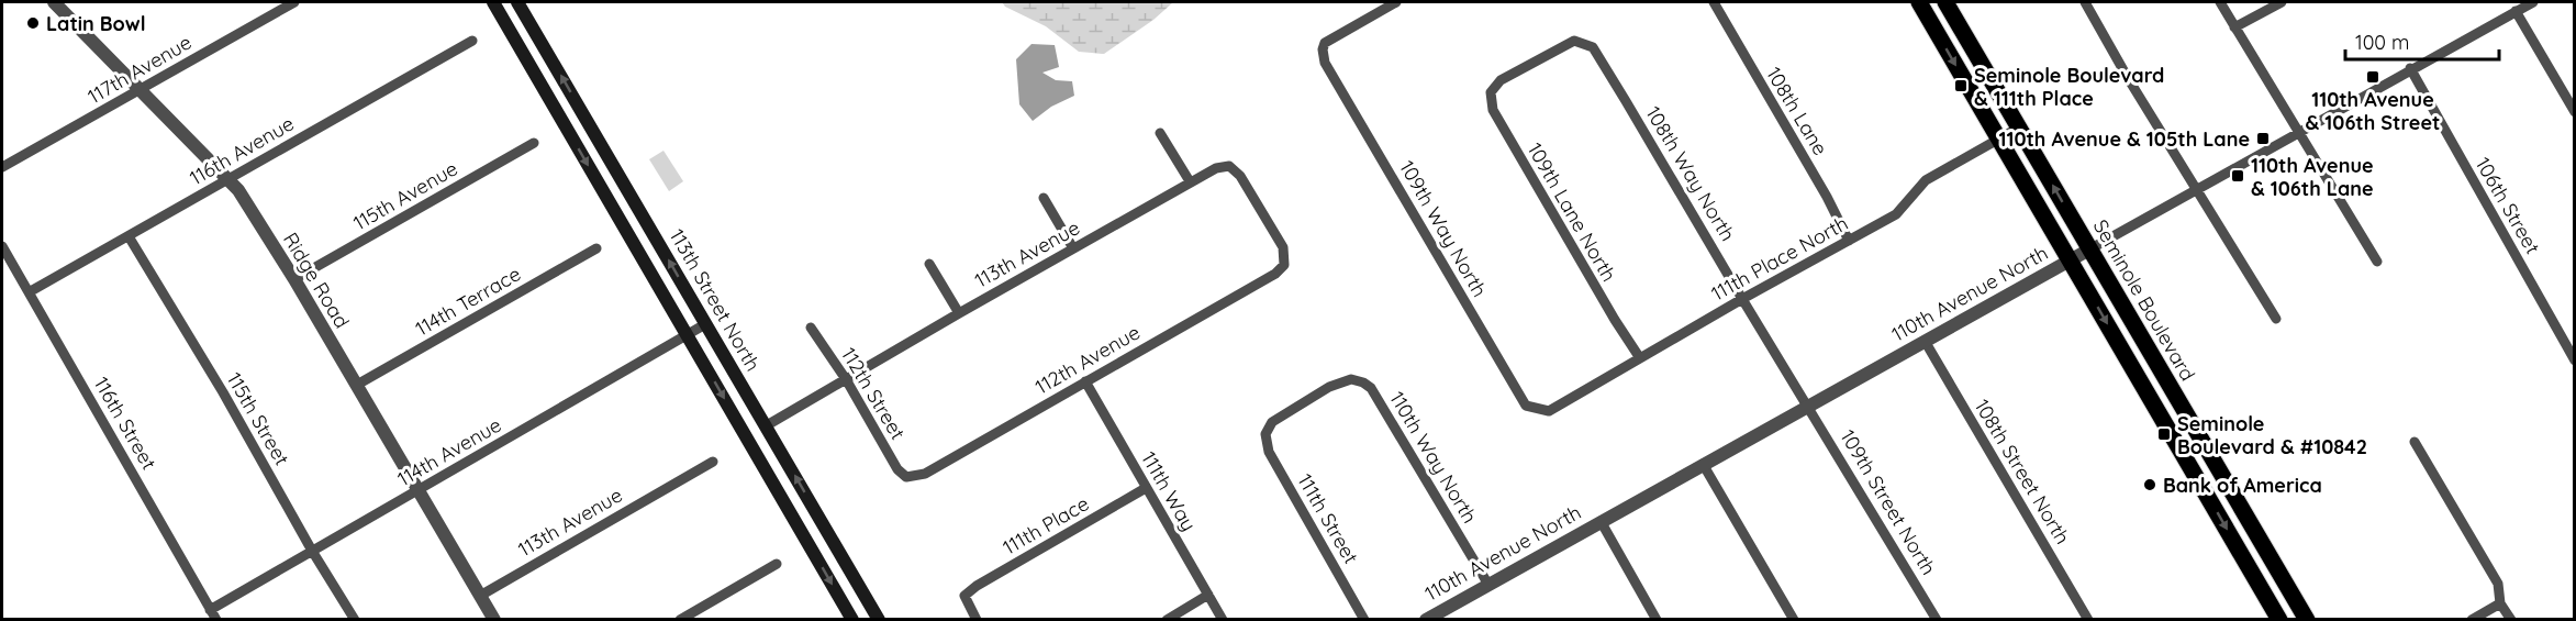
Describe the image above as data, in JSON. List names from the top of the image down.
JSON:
{
  "streets": {
    "main road": ["113th Street North", "Seminole Boulevard"],
    "street": [
      "117th Avenue",
      "108th Lane",
      "116th Avenue",
      "108th Way North",
      "115th Avenue",
      "106th Street",
      "109th Lane North",
      "109th Way North",
      "113th Avenue",
      "111th Place North",
      "Ridge Road",
      "110th Avenue North",
      "114th Terrace",
      "112th Avenue",
      "112th Street",
      "115th Street",
      "116th Street",
      "114th Avenue",
      "110th Way North",
      "108th Street North",
      "111th Way",
      "109th Street North",
      "111th Street",
      "111th Place"
    ]
  },
  "crossings": [
    ["117th Avenue", "Ridge Road"],
    ["108th Lane", "111th Place North"],
    ["116th Avenue", "Ridge Road"],
    ["116th Avenue", "115th Street"],
    ["116th Avenue", "116th Street"],
    ["108th Way North", "109th Lane North"],
    ["108th Way North", "111th Place North"],
    ["108th Way North", "110th Avenue North"],
    ["108th Way North", "109th Street North"],
    ["115th Avenue", "Ridge Road"],
    ["106th Street", "110th Avenue North"],
    ["109th Lane North", "111th Place North"],
    ["109th Way North", "111th Place North"],
    ["113th Avenue", "Ridge Road"],
    ["113th Avenue", "113th Street North"],
    ["113th Avenue", "112th Avenue"],
    ["113th Avenue", "112th Street"],
    ["111th Place North", "Seminole Boulevard"],
    ["Ridge Road", "114th Terrace"],
    ["Ridge Road", "114th Avenue"],
    ["110th Avenue North", "Seminole Boulevard"],
    ["110th Avenue North", "110th Way North"],
    ["110th Avenue North", "108th Street North"],
    ["110th Avenue North", "109th Street North"],
    ["113th Street North", "114th Avenue"],
    ["112th Avenue", "112th Street"],
    ["112th Avenue", "111th Way"],
    ["115th Street", "114th Avenue"],
    ["116th Street", "114th Avenue"],
    ["110th Way North", "111th Street"],
    ["111th Way", "111th Place"]
  ],
  "places": {
    "other": ["Latin Bowl", "Bank of America"],
    "transit": [
      "110th Avenue & 106th Street",
      "Seminole Boulevard & 111th Place",
      "110th Avenue & 105th Lane",
      "110th Avenue & 106th Lane",
      "Seminole Boulevard & #10842"
    ]
  },
  "scale_bar": "100 m"
}
